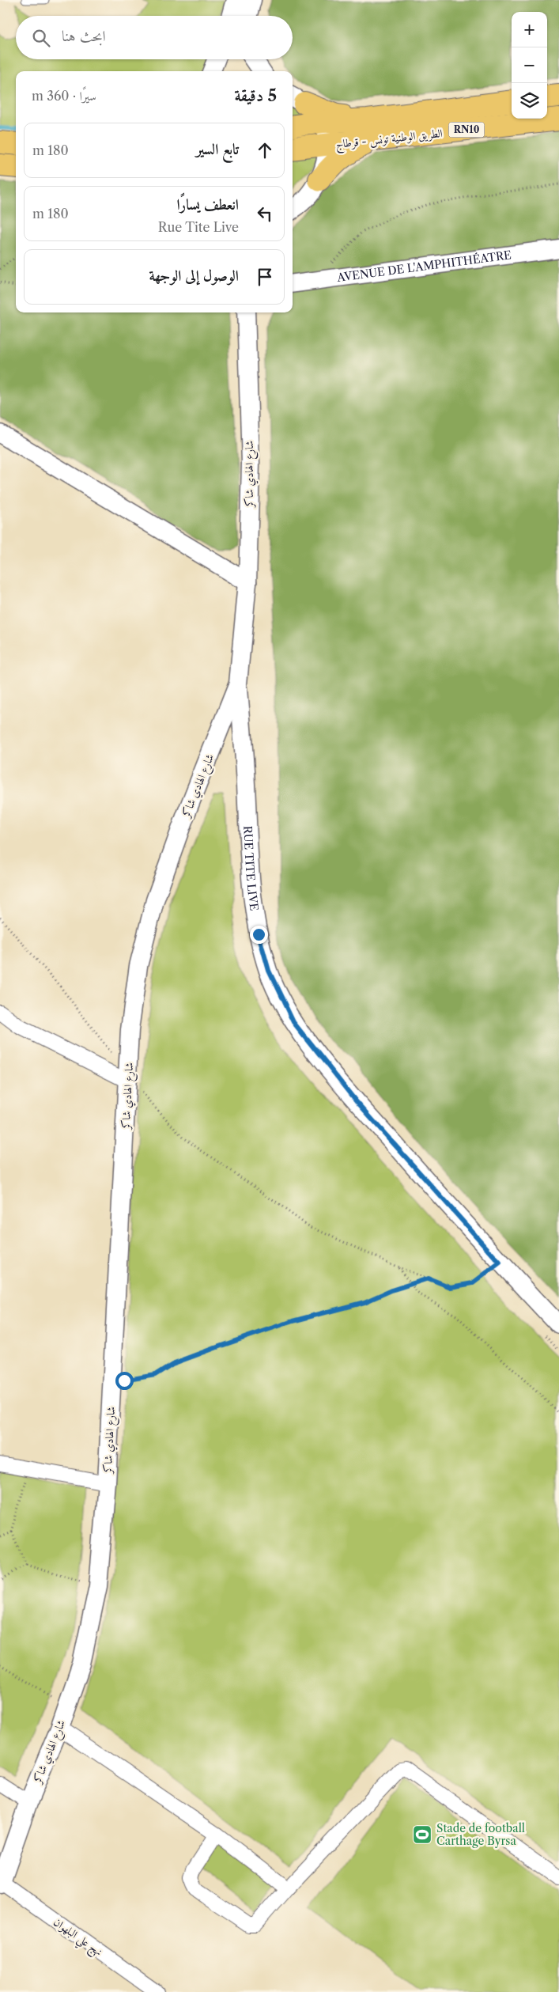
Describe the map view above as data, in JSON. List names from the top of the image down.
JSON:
{
  "streets": {
    "highway": ["RN10", "الطريق الوطنية تونس - قرطاج"],
    "street": [
      "AVENUE DE L'AMPHITHÉATRE",
      "شارع الهادي شاكر",
      "RUE TITE LIVE",
      "نهج علي البلهوان"
    ]
  },
  "crossings": [
    ["شارع الهادي شاكر", "RUE TITE LIVE"],
    ["شارع الهادي شاكر", "نهج علي البلهوان"]
  ],
  "places": {
    "sports": ["Stade de football Carthage Byrsa"]
  },
  "page": {
    "map_buttons": ["+", "−"],
    "search": "ابحث هنا",
    "heading": ["5 دقيقة", "سيرًا · 360 m"],
    "list": [
      ["تابع السير", "180 m"],
      ["انعطف يسارًا", "Rue Tite Live", "180 m"],
      "الوصول إلى الوجهة"
    ]
  }
}
